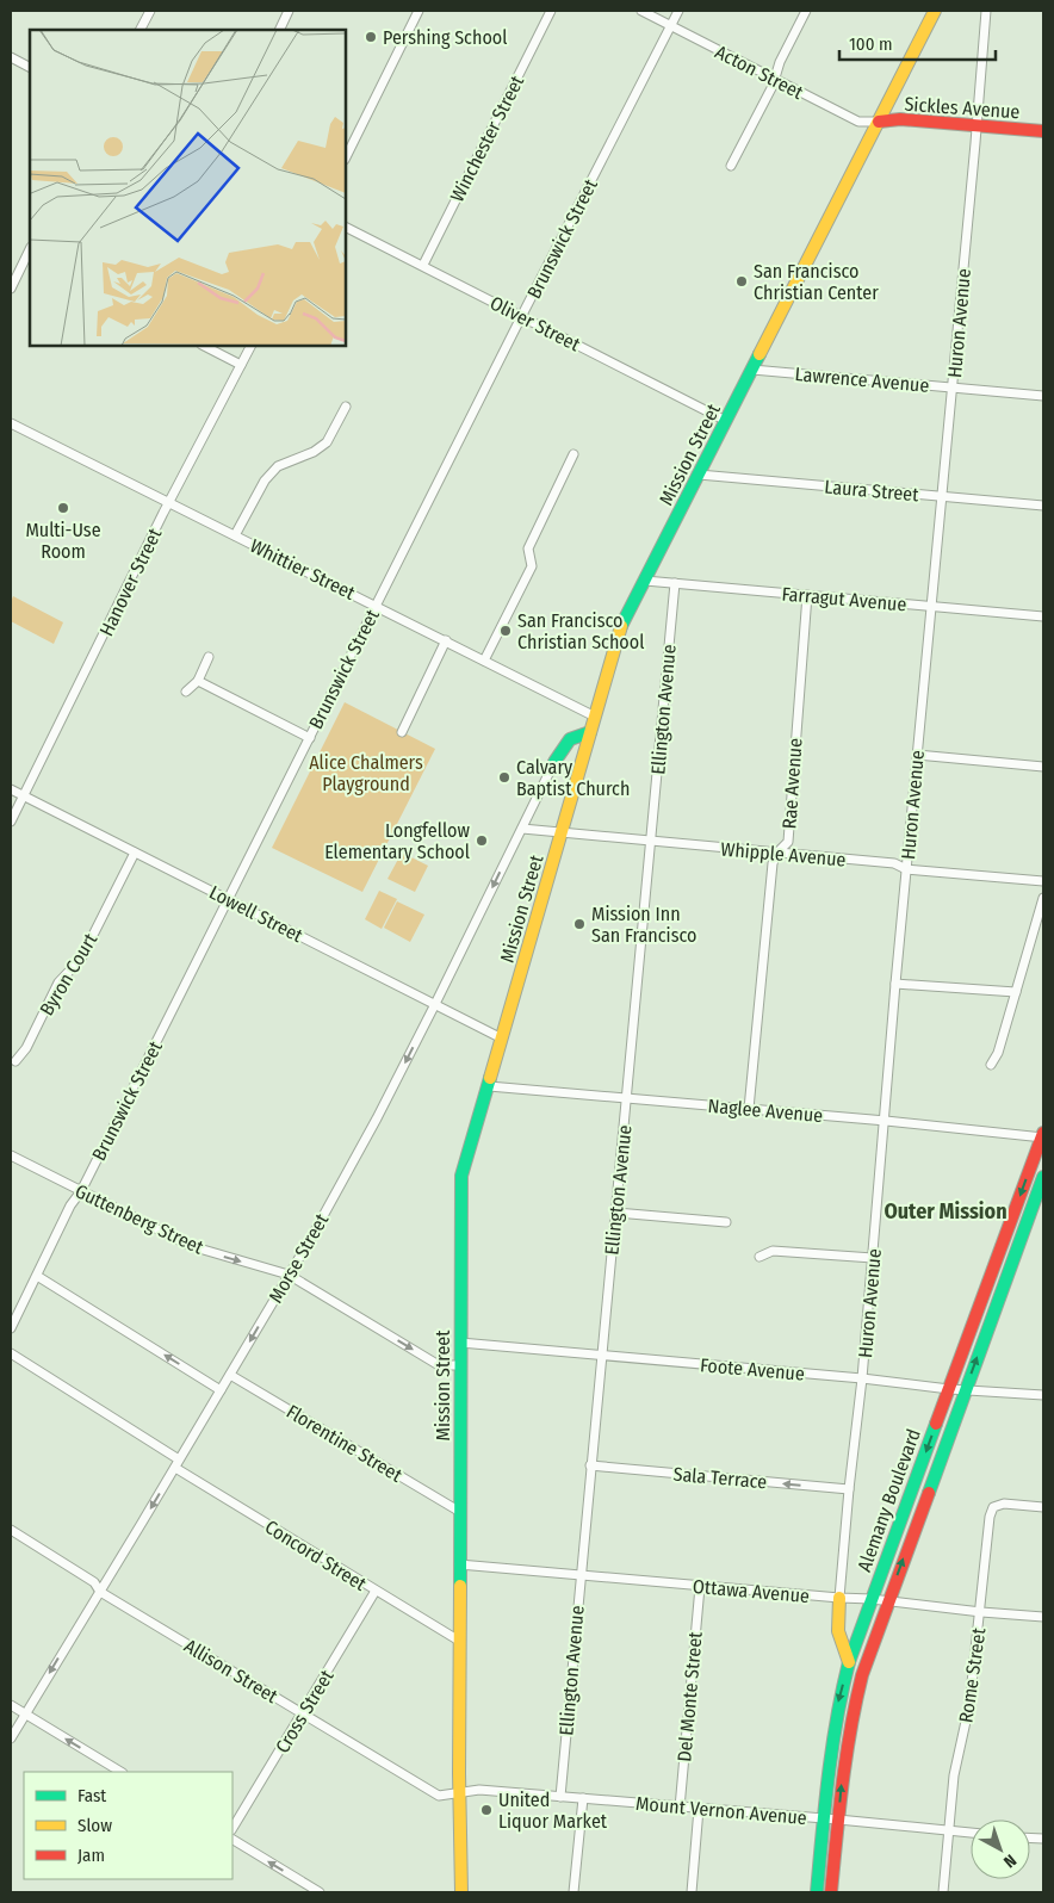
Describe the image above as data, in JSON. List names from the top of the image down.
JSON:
{
  "streets": {
    "main road": ["Sickles Avenue", "Mission Street", "Alemany Boulevard"],
    "street": [
      "Acton Street",
      "Winchester Street",
      "Brunswick Street",
      "Oliver Street",
      "Huron Avenue",
      "Lawrence Avenue",
      "Laura Street",
      "Whittier Street",
      "Hanover Street",
      "Farragut Avenue",
      "Ellington Avenue",
      "Rae Avenue",
      "Whipple Avenue",
      "Lowell Street",
      "Byron Court",
      "Naglee Avenue",
      "Guttenberg Street",
      "Morse Street",
      "Foote Avenue",
      "Florentine Street",
      "Sala Terrace",
      "Concord Street",
      "Ottawa Avenue",
      "Allison Street",
      "Rome Street",
      "Del Monte Street",
      "Cross Street",
      "Mount Vernon Avenue"
    ]
  },
  "crossings": [
    ["Acton Street", "Sickles Avenue"],
    ["Acton Street", "Brunswick Street"],
    ["Acton Street", "Mission Street"],
    ["Sickles Avenue", "Huron Avenue"],
    ["Sickles Avenue", "Mission Street"],
    ["Winchester Street", "Oliver Street"],
    ["Brunswick Street", "Oliver Street"],
    ["Brunswick Street", "Whittier Street"],
    ["Brunswick Street", "Lowell Street"],
    ["Brunswick Street", "Guttenberg Street"],
    ["Oliver Street", "Mission Street"],
    ["Huron Avenue", "Lawrence Avenue"],
    ["Huron Avenue", "Laura Street"],
    ["Huron Avenue", "Farragut Avenue"],
    ["Huron Avenue", "Whipple Avenue"],
    ["Huron Avenue", "Naglee Avenue"],
    ["Huron Avenue", "Foote Avenue"],
    ["Huron Avenue", "Sala Terrace"],
    ["Huron Avenue", "Ottawa Avenue"],
    ["Lawrence Avenue", "Mission Street"],
    ["Mission Street", "Laura Street"],
    ["Mission Street", "Whittier Street"],
    ["Mission Street", "Farragut Avenue"],
    ["Mission Street", "Whipple Avenue"],
    ["Mission Street", "Lowell Street"],
    ["Mission Street", "Naglee Avenue"],
    ["Mission Street", "Guttenberg Street"],
    ["Mission Street", "Foote Avenue"],
    ["Mission Street", "Florentine Street"],
    ["Mission Street", "Concord Street"],
    ["Mission Street", "Ottawa Avenue"],
    ["Mission Street", "Allison Street"],
    ["Mission Street", "Mount Vernon Avenue"],
    ["Whittier Street", "Hanover Street"],
    ["Hanover Street", "Lowell Street"],
    ["Farragut Avenue", "Ellington Avenue"],
    ["Farragut Avenue", "Rae Avenue"],
    ["Ellington Avenue", "Whipple Avenue"],
    ["Ellington Avenue", "Naglee Avenue"],
    ["Ellington Avenue", "Foote Avenue"],
    ["Ellington Avenue", "Sala Terrace"],
    ["Ellington Avenue", "Ottawa Avenue"],
    ["Ellington Avenue", "Mount Vernon Avenue"],
    ["Rae Avenue", "Whipple Avenue"],
    ["Rae Avenue", "Naglee Avenue"],
    ["Whipple Avenue", "Morse Street"],
    ["Lowell Street", "Byron Court"],
    ["Lowell Street", "Morse Street"],
    ["Naglee Avenue", "Alemany Boulevard"],
    ["Guttenberg Street", "Morse Street"],
    ["Morse Street", "Florentine Street"],
    ["Morse Street", "Concord Street"],
    ["Morse Street", "Allison Street"],
    ["Foote Avenue", "Alemany Boulevard"],
    ["Alemany Boulevard", "Ottawa Avenue"],
    ["Alemany Boulevard", "Mount Vernon Avenue"],
    ["Concord Street", "Cross Street"],
    ["Ottawa Avenue", "Rome Street"],
    ["Ottawa Avenue", "Del Monte Street"],
    ["Allison Street", "Cross Street"],
    ["Allison Street", "Mount Vernon Avenue"],
    ["Rome Street", "Mount Vernon Avenue"],
    ["Del Monte Street", "Mount Vernon Avenue"]
  ],
  "one_way": ["Guttenberg Street", "Morse Street", "Sala Terrace"],
  "districts": ["Outer Mission"],
  "parks": ["Alice Chalmers Playground"],
  "places": [
    "Pershing School",
    "San Francisco Christian Center",
    "Multi-Use Room",
    "San Francisco Christian School",
    "Calvary Baptist Church",
    "Longfellow Elementary School",
    "Mission Inn San Francisco",
    "United Liquor Market"
  ],
  "legend": ["Fast", "Slow", "Jam"],
  "scale_bar": "100 m",
  "north": "bottom right"
}
